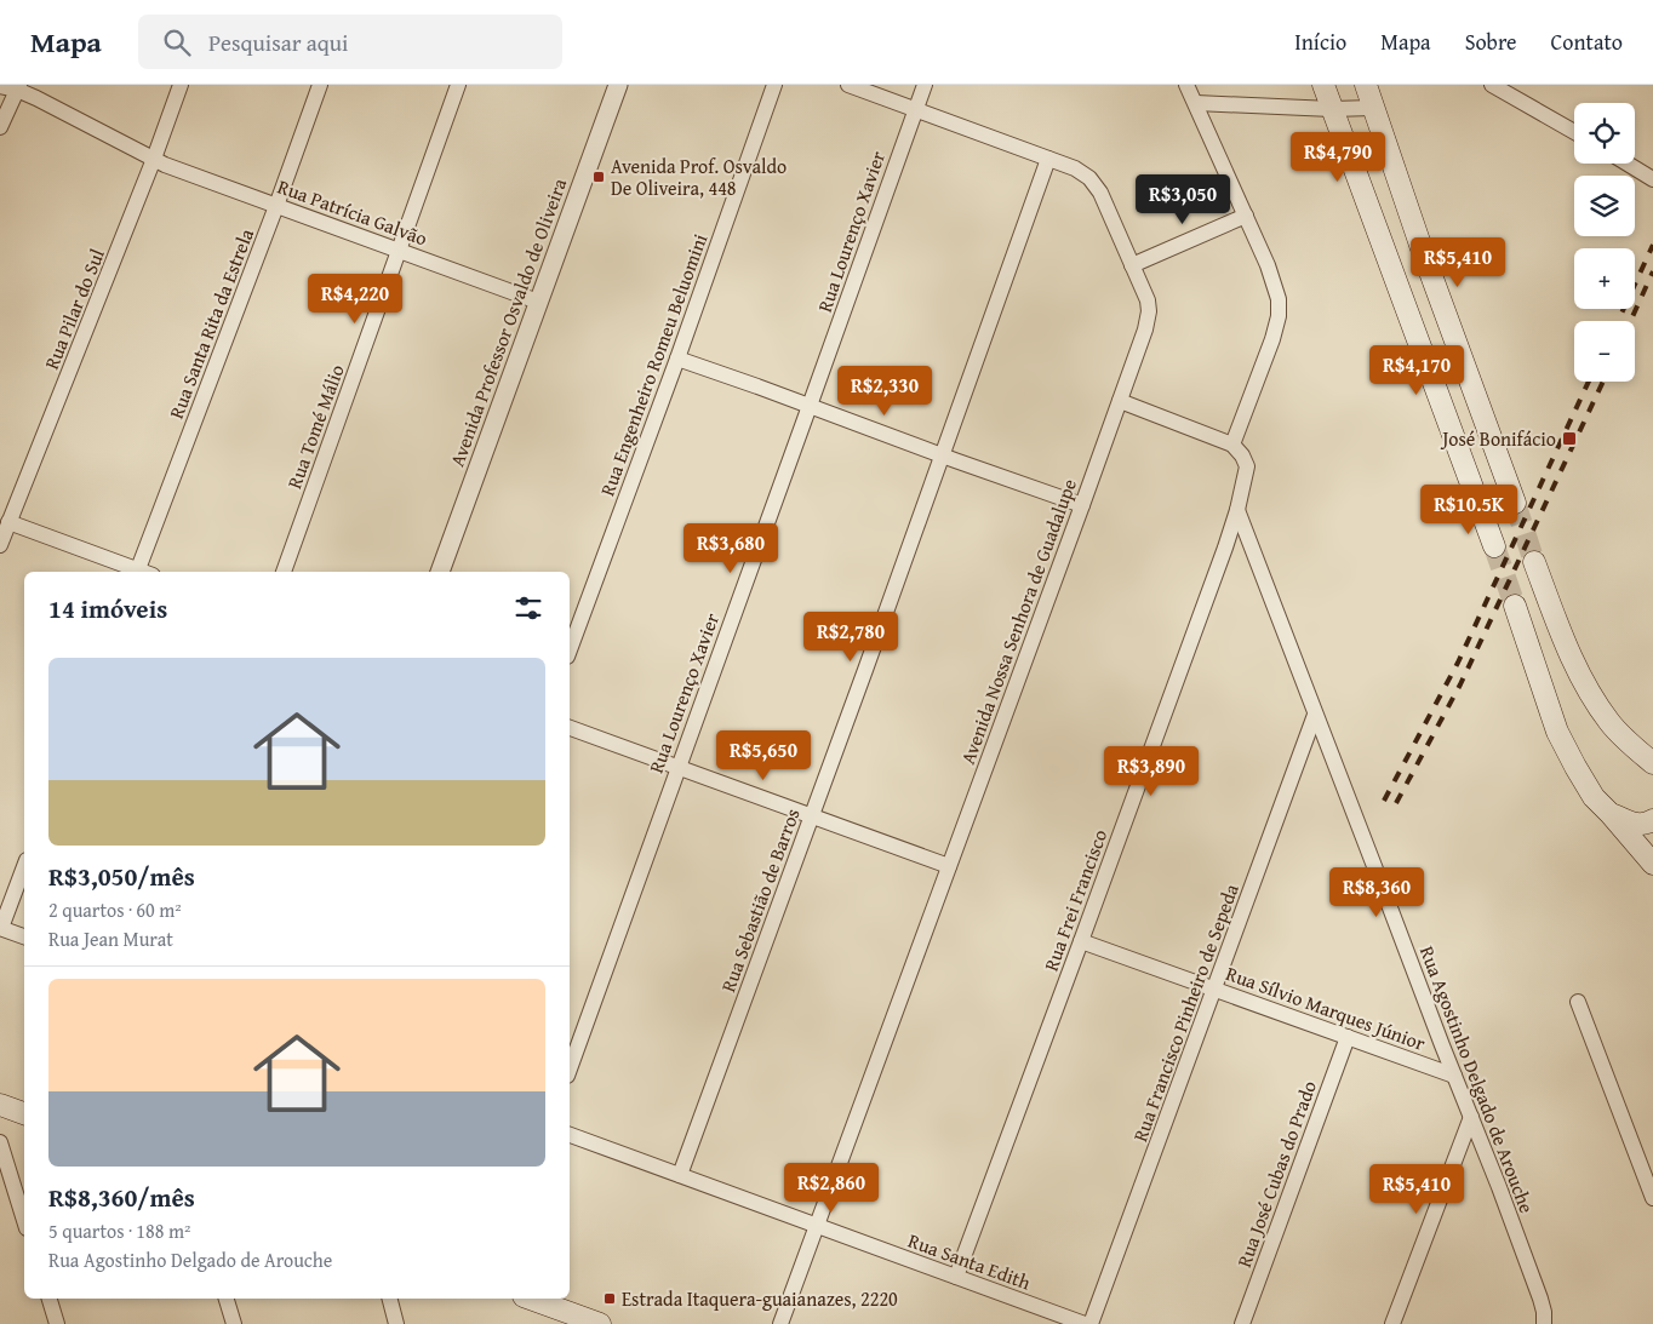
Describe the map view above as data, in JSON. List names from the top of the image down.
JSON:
{
  "streets": {
    "street": [
      "Rua Patrícia Galvão",
      "Rua Lourenço Xavier",
      "Rua Pilar do Sul",
      "Avenida Professor Osvaldo de Oliveira",
      "Rua Santa Rita da Estrela",
      "Rua Engenheiro Romeu Beluomini",
      "Rua Tomé Málio",
      "Avenida Nossa Senhora de Guadalupe",
      "Rua Sebastião de Barros",
      "Rua Frei Francisco",
      "Rua Sílvio Marques Júnior",
      "Rua Francisco Pinheiro de Sepeda",
      "Rua Agostinho Delgado de Arouche",
      "Rua José Cubas do Prado",
      "Rua Santa Edith"
    ]
  },
  "crossings": [
    ["Rua Patrícia Galvão", "Rua Pilar do Sul"],
    ["Rua Patrícia Galvão", "Avenida Professor Osvaldo de Oliveira"],
    ["Rua Patrícia Galvão", "Rua Santa Rita da Estrela"],
    ["Rua Patrícia Galvão", "Rua Tomé Málio"],
    ["Rua Lourenço Xavier", "Avenida Nossa Senhora de Guadalupe"],
    ["Avenida Nossa Senhora de Guadalupe", "Rua Sebastião de Barros"],
    ["Avenida Nossa Senhora de Guadalupe", "Rua Santa Edith"],
    ["Rua Sebastião de Barros", "Rua Santa Edith"],
    ["Rua Frei Francisco", "Rua Sílvio Marques Júnior"],
    ["Rua Frei Francisco", "Rua Agostinho Delgado de Arouche"],
    ["Rua Frei Francisco", "Rua Santa Edith"],
    ["Rua Sílvio Marques Júnior", "Rua Francisco Pinheiro de Sepeda"],
    ["Rua Sílvio Marques Júnior", "Rua Agostinho Delgado de Arouche"],
    ["Rua Sílvio Marques Júnior", "Rua José Cubas do Prado"],
    ["Rua Francisco Pinheiro de Sepeda", "Rua Agostinho Delgado de Arouche"]
  ],
  "places": {
    "transit": ["Avenida Prof. Osvaldo De Oliveira, 448", "José Bonifácio", "Estrada Itaquera-guaianazes, 2220"]
  },
  "page": {
    "header": "Mapa",
    "search": "Pesquisar aqui",
    "nav": [
      "Início",
      "Mapa",
      "Sobre",
      "Contato"
    ],
    "map_buttons": ["+", "−"],
    "price": [
      "R$4,790",
      "R$3,050",
      "R$5,410",
      "R$4,220",
      "R$4,170",
      "R$2,330",
      "R$10.5K",
      "R$3,680",
      "R$2,780",
      "R$5,650",
      "R$3,890",
      "R$8,360",
      "R$2,860",
      "R$5,410"
    ],
    "heading": "14 imóveis",
    "list": [
      {
        "name": "R$3,050/mês",
        "note": "2 quartos · 60 m² · Rua Jean Murat"
      },
      {
        "name": "R$8,360/mês",
        "note": "5 quartos · 188 m² · Rua Agostinho Delgado de Arouche"
      }
    ]
  }
}
